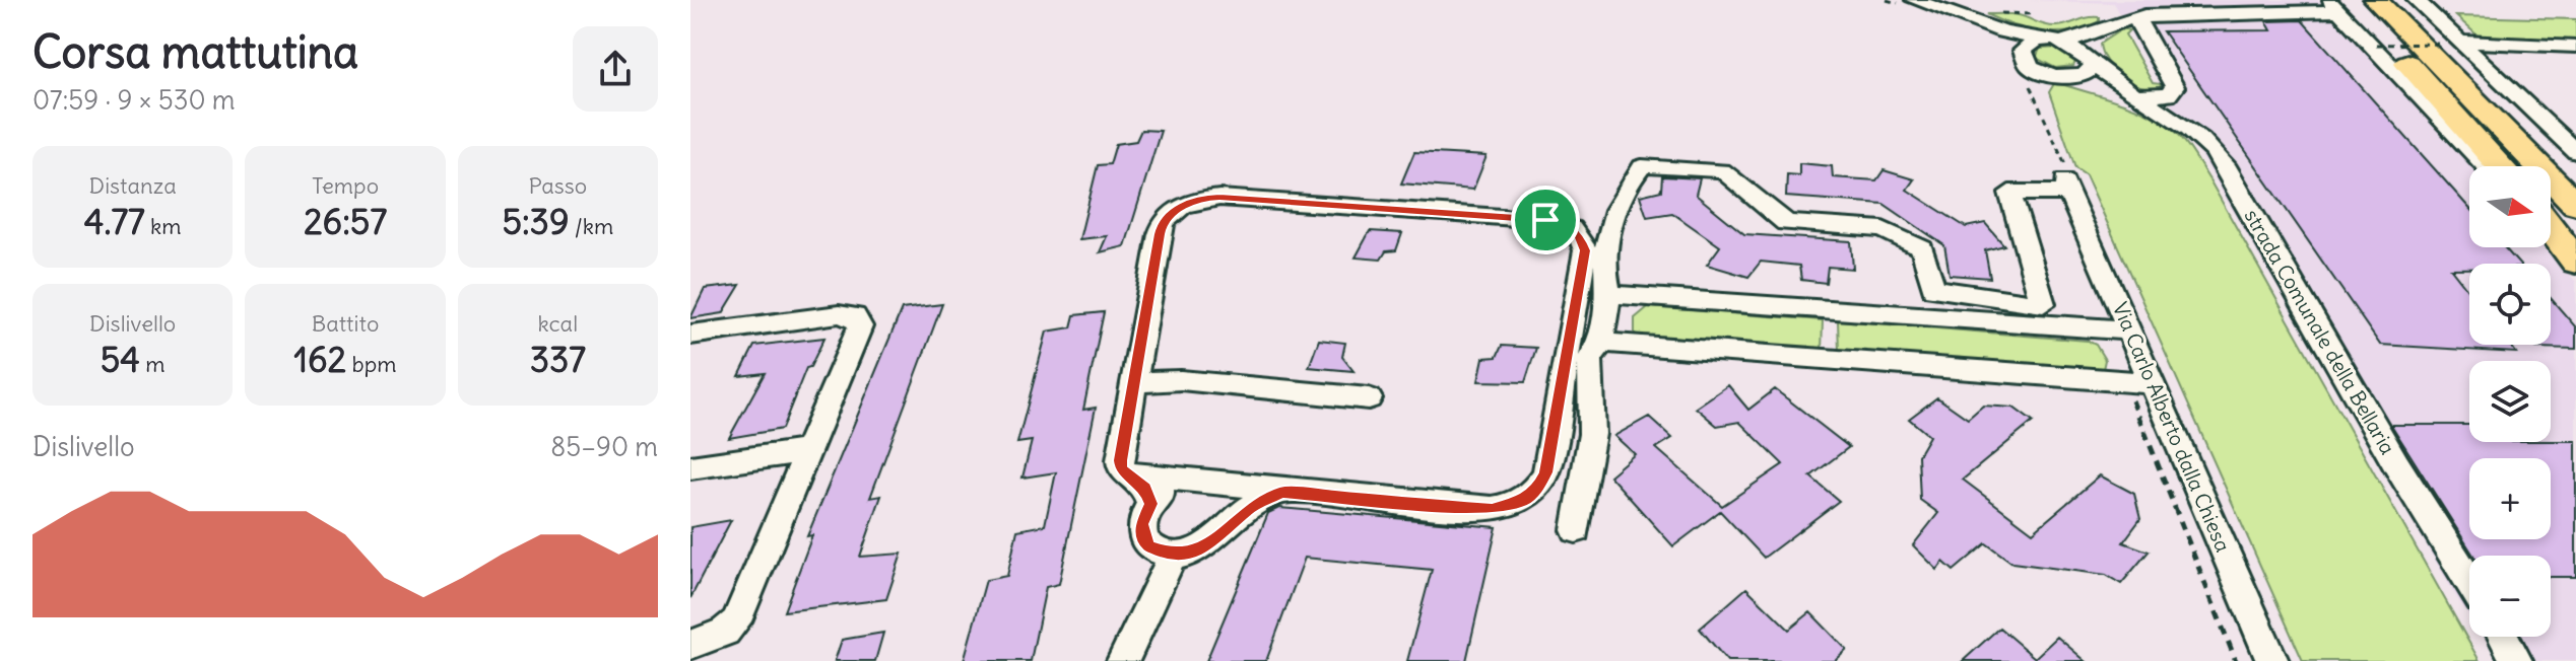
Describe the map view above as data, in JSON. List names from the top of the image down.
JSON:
{
  "streets": {
    "street": ["strada Comunale della Bellaria", "Via Carlo Alberto dalla Chiesa"]
  },
  "north": "right",
  "page": {
    "heading": ["Corsa mattutina", "07:59 · 9 × 530 m"],
    "stats": [
      ["Distanza", "4.77 km"],
      ["Tempo", "26:57"],
      ["Passo", "5:39 /km"],
      ["Dislivello", "54 m"],
      ["Battito", "162 bpm"],
      ["kcal", "337"]
    ],
    "map_buttons": ["+", "−"],
    "chart": ["Dislivello", "85–90 m"]
  }
}
